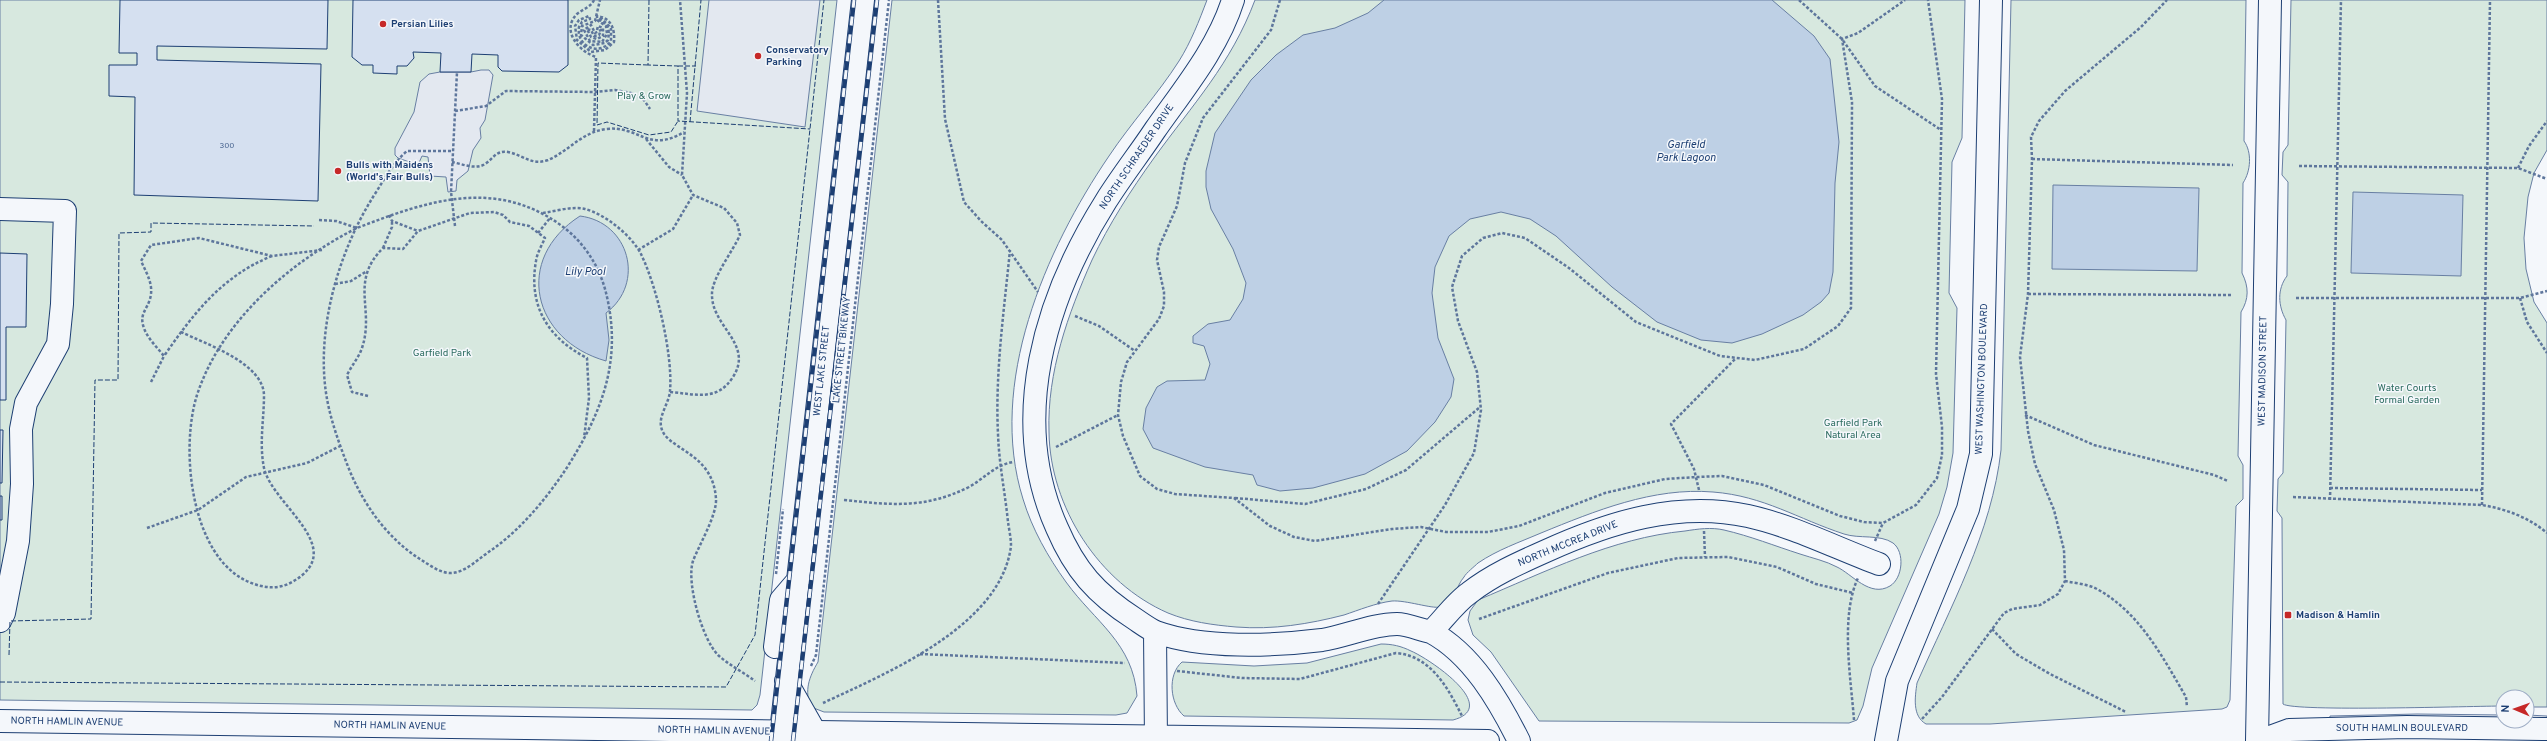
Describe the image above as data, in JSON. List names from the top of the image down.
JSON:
{
  "streets": {
    "street": [
      "NORTH SCHRAEDER DRIVE",
      "WEST LAKE STREET",
      "WEST MADISON STREET",
      "WEST WASHINGTON BOULEVARD",
      "NORTH MCCREA DRIVE",
      "NORTH HAMLIN AVENUE",
      "SOUTH HAMLIN BOULEVARD"
    ],
    "path": ["LAKE STREET BIKEWAY"]
  },
  "crossings": [
    ["WEST LAKE STREET", "NORTH HAMLIN AVENUE"],
    ["WEST MADISON STREET", "SOUTH HAMLIN BOULEVARD"]
  ],
  "water": ["Garfield Park Lagoon", "Lily Pool"],
  "parks": [
    "Play & Grow",
    "Garfield Park",
    "Water Courts Formal Garden",
    "Garfield Park Natural Area"
  ],
  "places": {
    "other": ["Persian Lilies", "Conservatory Parking", "Bulls with Maidens (World's Fair Bulls)"],
    "transit": ["Madison & Hamlin"]
  },
  "house_numbers": ["300"],
  "north": "left"
}
